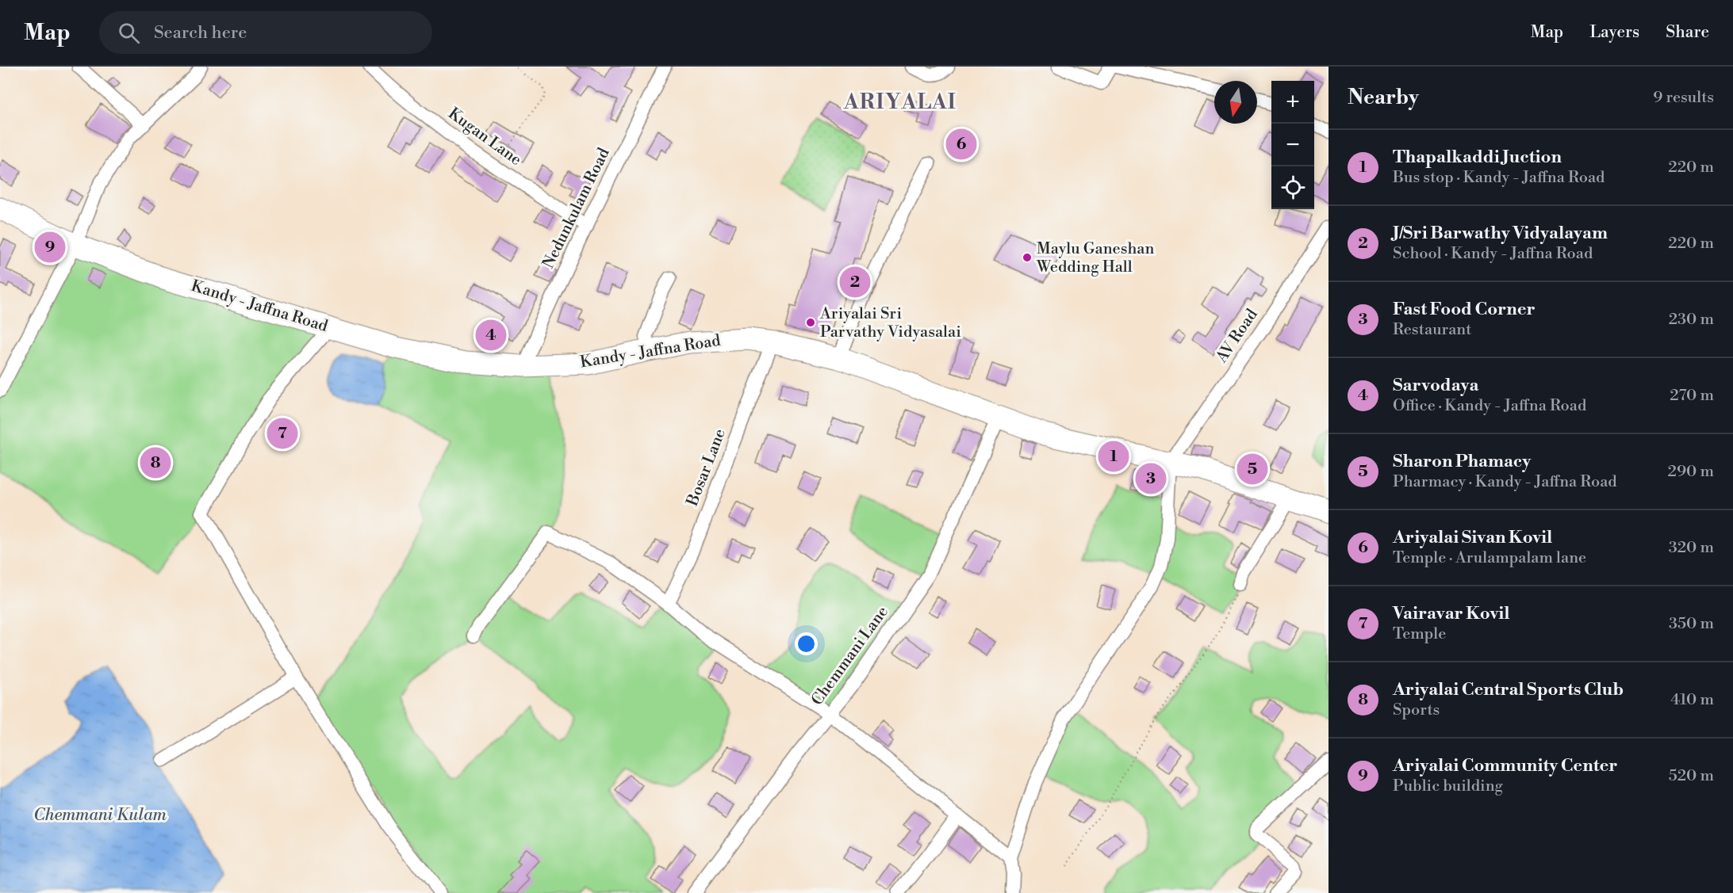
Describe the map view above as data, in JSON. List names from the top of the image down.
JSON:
{
  "streets": {
    "highway": ["Kandy - Jaffna Road"],
    "street": [
      "Kugan Lane",
      "Nedunkulam Road",
      "AV Road",
      "Bosar Lane",
      "Chemmani Lane"
    ]
  },
  "crossings": [
    ["Kugan Lane", "Nedunkulam Road"],
    ["Nedunkulam Road", "Kandy - Jaffna Road"],
    ["Kandy - Jaffna Road", "AV Road"],
    ["Kandy - Jaffna Road", "Bosar Lane"],
    ["Kandy - Jaffna Road", "Chemmani Lane"]
  ],
  "districts": ["ARIYALAI"],
  "water": ["Chemmani Kulam"],
  "places": ["Maylu Ganeshan Wedding Hall", "Ariyalai Sri Parvathy Vidyasalai"],
  "north": "bottom",
  "page": {
    "header": "Map",
    "search": "Search here",
    "nav": ["Map", "Layers", "Share"],
    "heading": ["Nearby", "9 results"],
    "map_buttons": ["+", "−"],
    "pins": [
      "6",
      "9",
      "2",
      "4",
      "7",
      "1",
      "8",
      "5",
      "3"
    ],
    "list": [
      {
        "mark": "1",
        "name": "Thapalkaddi Juction",
        "note": "Bus stop · Kandy - Jaffna Road",
        "value": "220 m"
      },
      {
        "mark": "2",
        "name": "J/Sri Barwathy Vidyalayam",
        "note": "School · Kandy - Jaffna Road",
        "value": "220 m"
      },
      {
        "mark": "3",
        "name": "Fast Food Corner",
        "note": "Restaurant",
        "value": "230 m"
      },
      {
        "mark": "4",
        "name": "Sarvodaya",
        "note": "Office · Kandy - Jaffna Road",
        "value": "270 m"
      },
      {
        "mark": "5",
        "name": "Sharon Phamacy",
        "note": "Pharmacy · Kandy - Jaffna Road",
        "value": "290 m"
      },
      {
        "mark": "6",
        "name": "Ariyalai Sivan Kovil",
        "note": "Temple · Arulampalam lane",
        "value": "320 m"
      },
      {
        "mark": "7",
        "name": "Vairavar Kovil",
        "note": "Temple",
        "value": "350 m"
      },
      {
        "mark": "8",
        "name": "Ariyalai Central Sports Club",
        "note": "Sports",
        "value": "410 m"
      },
      {
        "mark": "9",
        "name": "Ariyalai Community Center",
        "note": "Public building",
        "value": "520 m"
      }
    ]
  }
}
